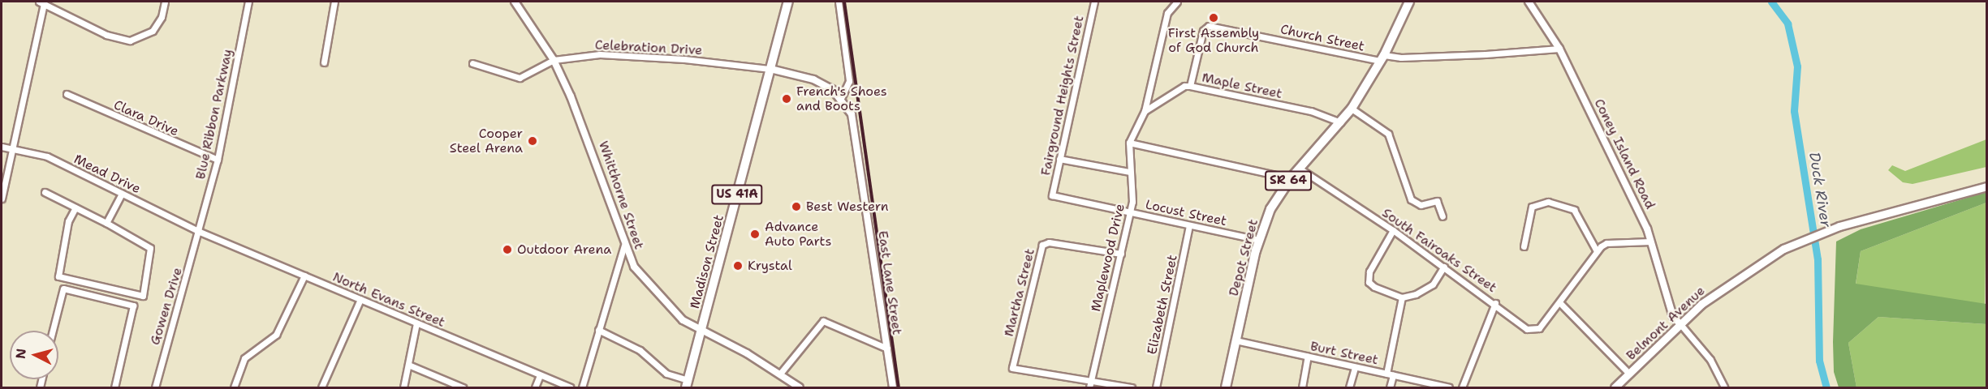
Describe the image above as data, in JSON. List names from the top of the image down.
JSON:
{
  "streets": {
    "main road": [
      "SR 64",
      "US 41A",
      "Depot Street",
      "Madison Street",
      "Belmont Avenue"
    ],
    "street": [
      "Church Street",
      "Celebration Drive",
      "Maple Street",
      "Fairground Heights Street",
      "Blue Ribbon Parkway",
      "Clara Drive",
      "Coney Island Road",
      "Mead Drive",
      "Whitthorne Street",
      "Locust Street",
      "South Fairoaks Street",
      "Maplewood Drive",
      "East Lane Street",
      "Martha Street",
      "North Evans Street",
      "Elizabeth Street",
      "Gowen Drive",
      "Burt Street"
    ]
  },
  "crossings": [
    ["Church Street", "Maple Street"],
    ["Church Street", "Coney Island Road"],
    ["Church Street", "Depot Street"],
    ["Celebration Drive", "Whitthorne Street"],
    ["Celebration Drive", "Madison Street"],
    ["Celebration Drive", "East Lane Street"],
    ["Maple Street", "Maplewood Drive"],
    ["Maple Street", "Depot Street"],
    ["Fairground Heights Street", "Locust Street"],
    ["Blue Ribbon Parkway", "Clara Drive"],
    ["Blue Ribbon Parkway", "Mead Drive"],
    ["Blue Ribbon Parkway", "North Evans Street"],
    ["Blue Ribbon Parkway", "Gowen Drive"],
    ["Coney Island Road", "Belmont Avenue"],
    ["Mead Drive", "North Evans Street"],
    ["Mead Drive", "Gowen Drive"],
    ["Whitthorne Street", "Madison Street"],
    ["Locust Street", "Maplewood Drive"],
    ["Locust Street", "Depot Street"],
    ["Locust Street", "Elizabeth Street"],
    ["South Fairoaks Street", "Depot Street"],
    ["Maplewood Drive", "Martha Street"],
    ["Depot Street", "Burt Street"],
    ["Madison Street", "East Lane Street"],
    ["North Evans Street", "Gowen Drive"]
  ],
  "water": ["Duck River"],
  "places": [
    "First Assembly of God Church",
    "French's Shoes and Boots",
    "Cooper Steel Arena",
    "Best Western",
    "Advance Auto Parts",
    "Outdoor Arena",
    "Krystal"
  ],
  "north": "left"
}
